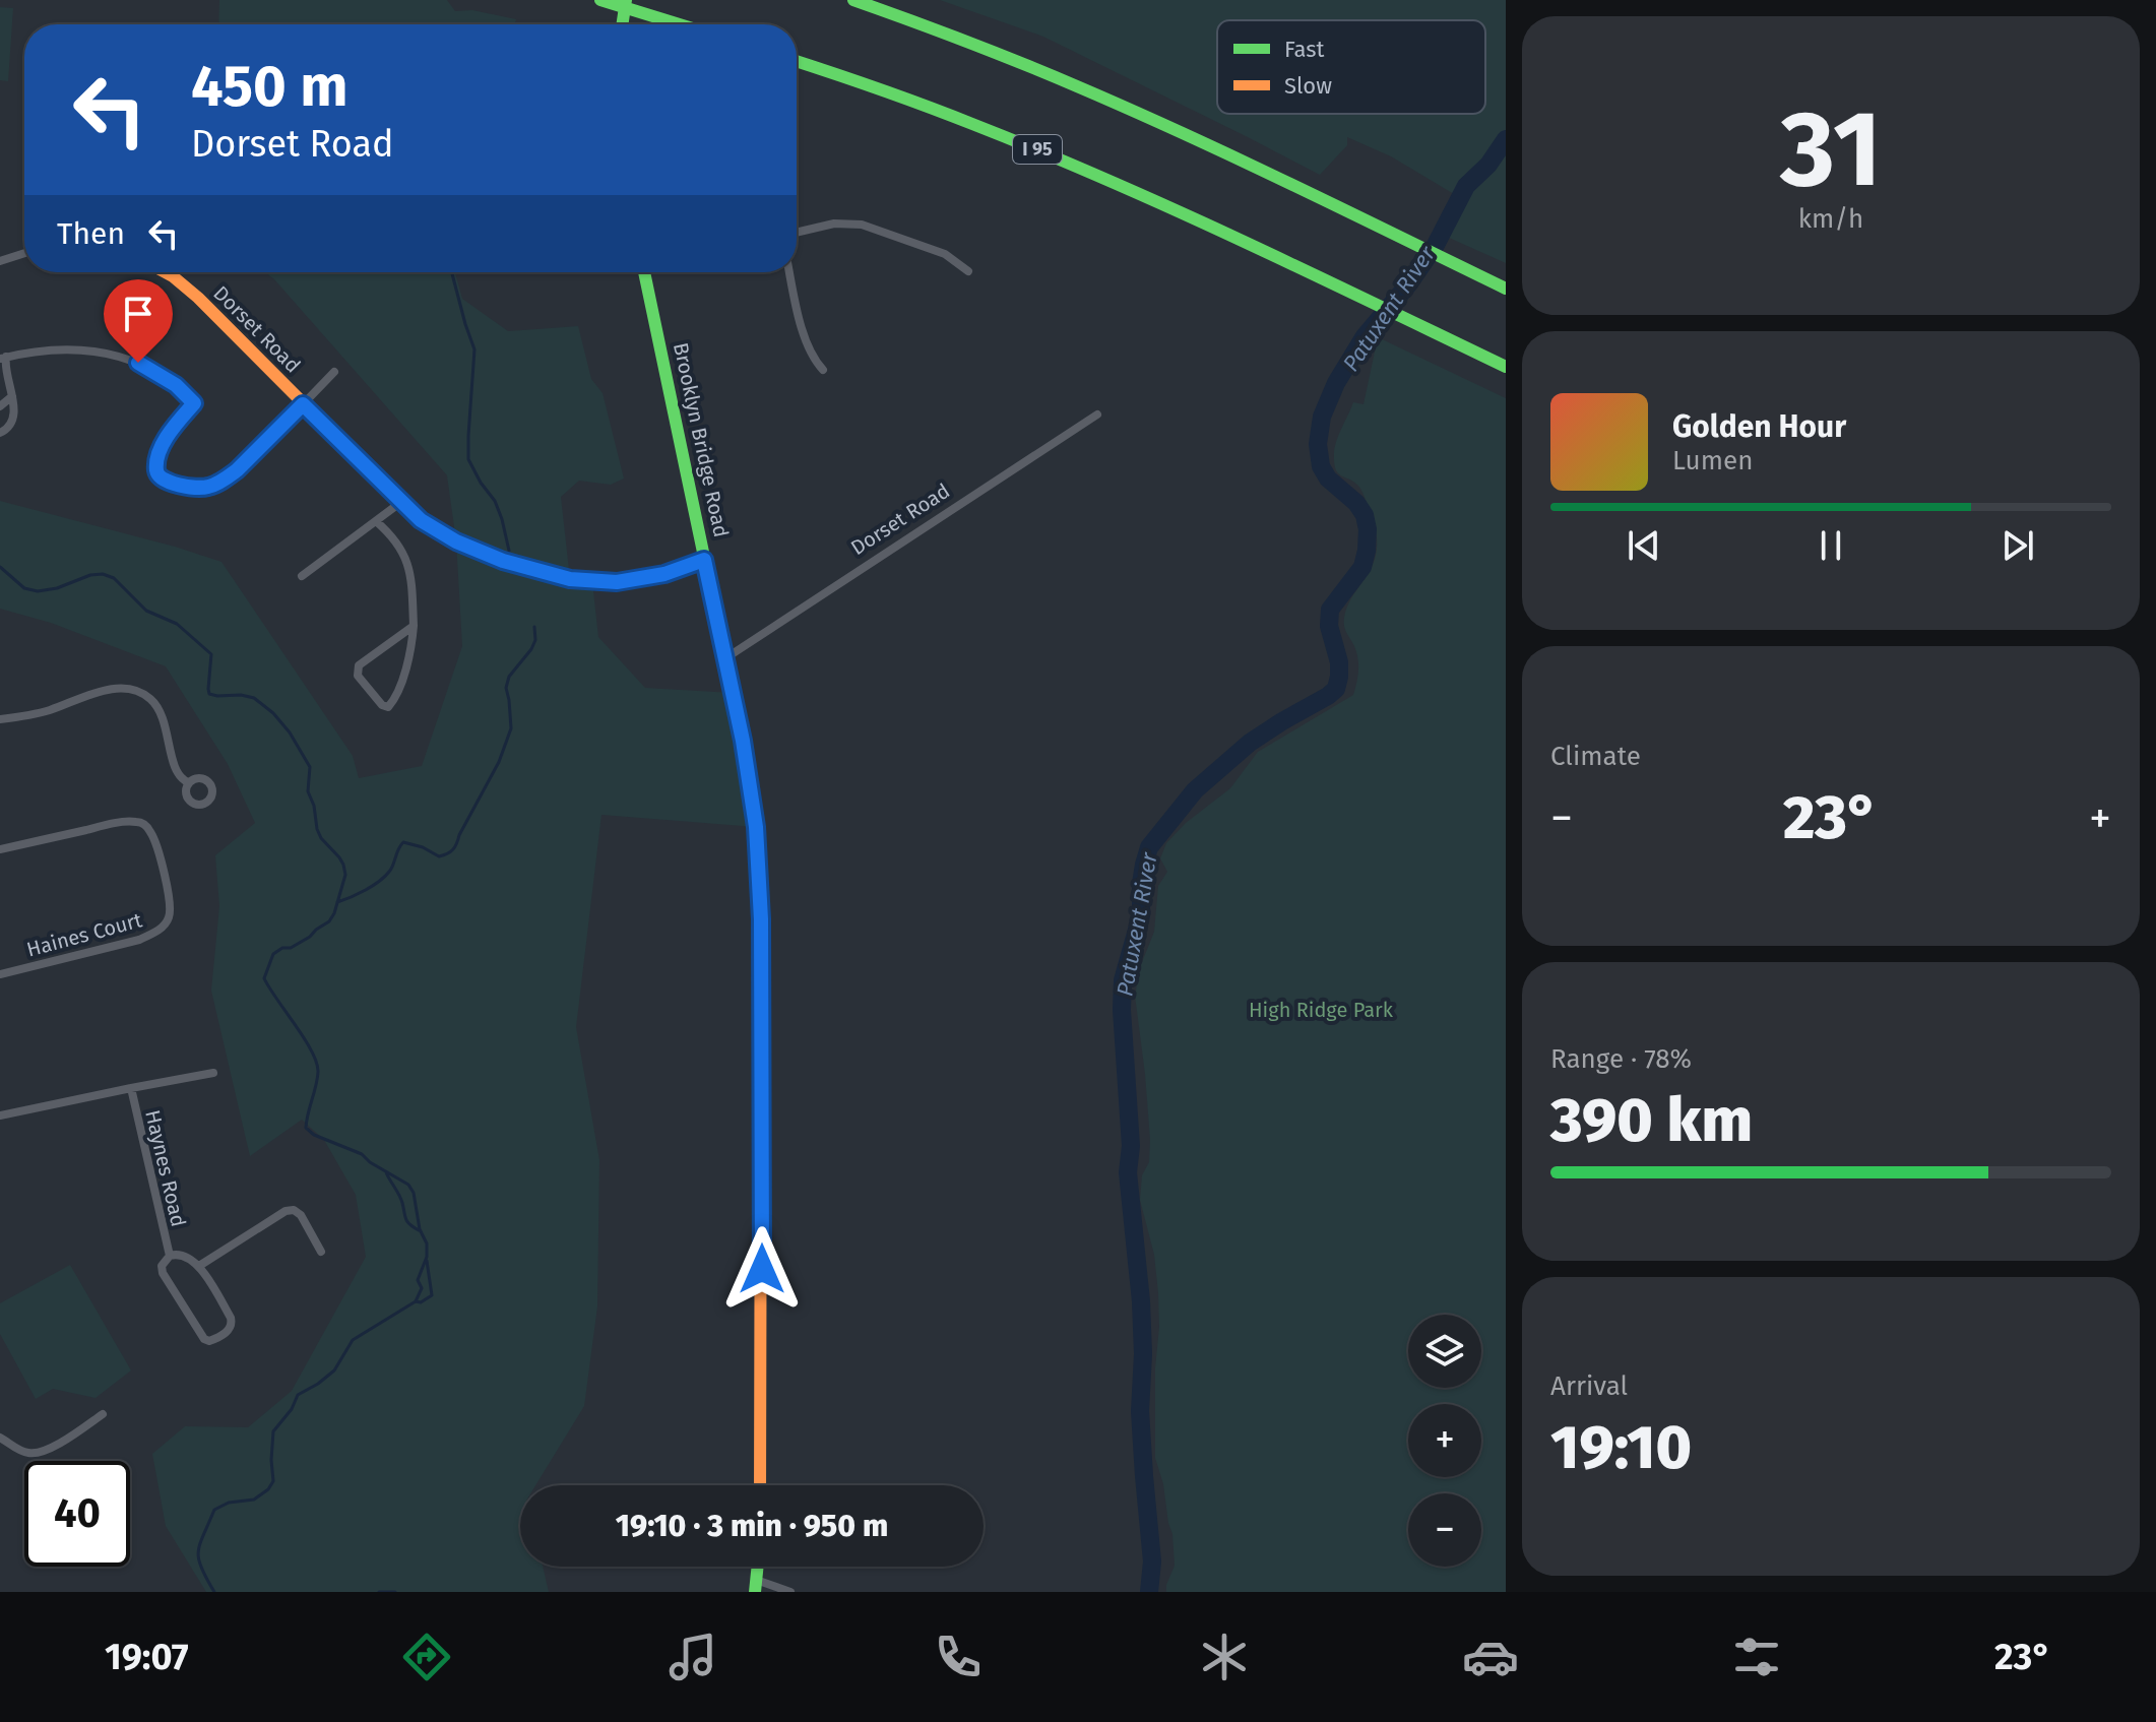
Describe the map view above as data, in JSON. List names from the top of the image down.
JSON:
{
  "streets": {
    "main road": ["I 95", "Dorset Road", "Brooklyn Bridge Road"],
    "street": ["Haines Court", "Haynes Road"]
  },
  "crossings": [
    ["Dorset Road", "Brooklyn Bridge Road"]
  ],
  "water": ["Patuxent River"],
  "parks": ["High Ridge Park"],
  "legend": ["Fast", "Slow"],
  "page": {
    "tile": [
      ["31", "km/h"],
      "Climate",
      ["Range · 78%", "390 km"],
      ["Arrival", "19:10"]
    ],
    "turn": ["450 m", "Dorset Road"],
    "then": "Then",
    "song": ["Golden Hour", "Lumen"],
    "heat": ["−", "23°", "+"],
    "map_buttons": ["+", "−"],
    "limit": "40",
    "trip": "19:10 · 3 min · 950 m",
    "tabs": ["19:07", "23°"]
  }
}
